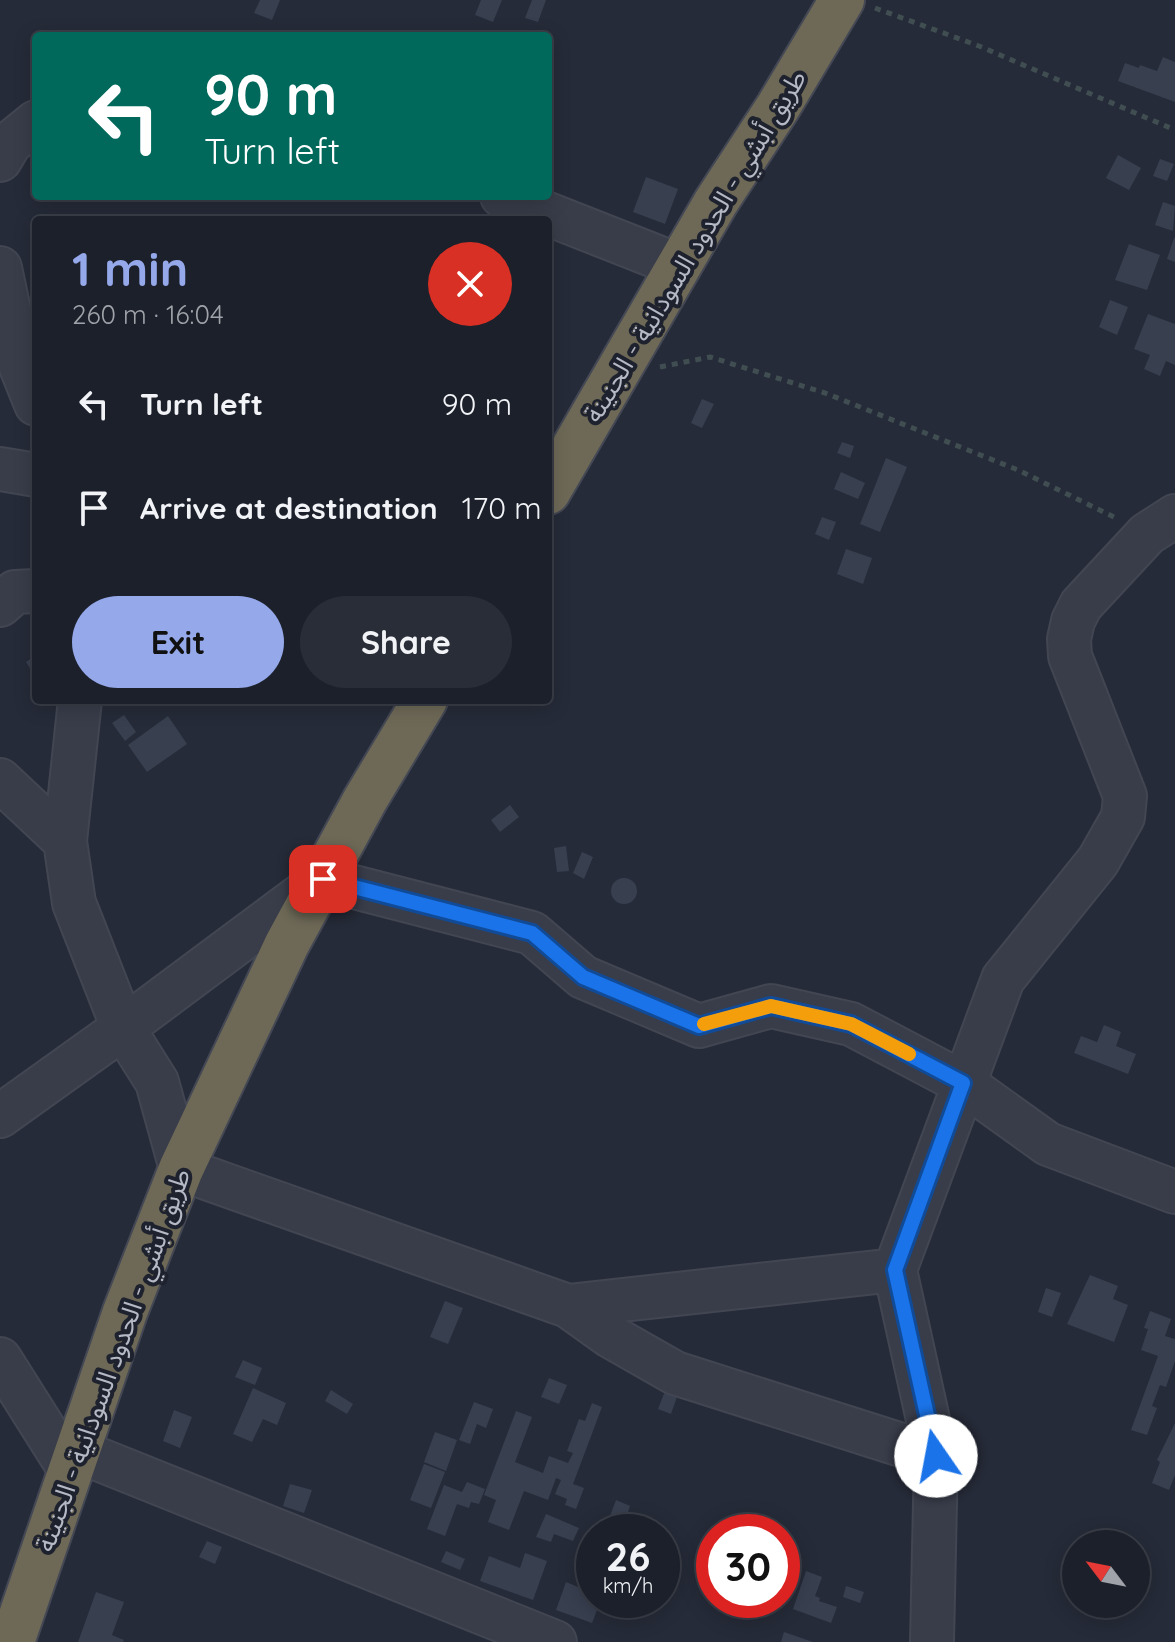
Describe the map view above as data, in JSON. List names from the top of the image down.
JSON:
{
  "streets": {
    "highway": ["طريق أبشي - الحدود السودانية - الجنينة"]
  },
  "north": "top left",
  "page": {
    "turn": ["90 m", "Turn left"],
    "heading": ["1 min", "260 m · 16:04"],
    "list": [
      {
        "name": "Turn left",
        "value": "90 m"
      },
      {
        "name": "Arrive at destination",
        "value": "170 m"
      }
    ],
    "buttons": ["Exit", "Share"],
    "speed": "26 km/h",
    "limit": "30"
  }
}
